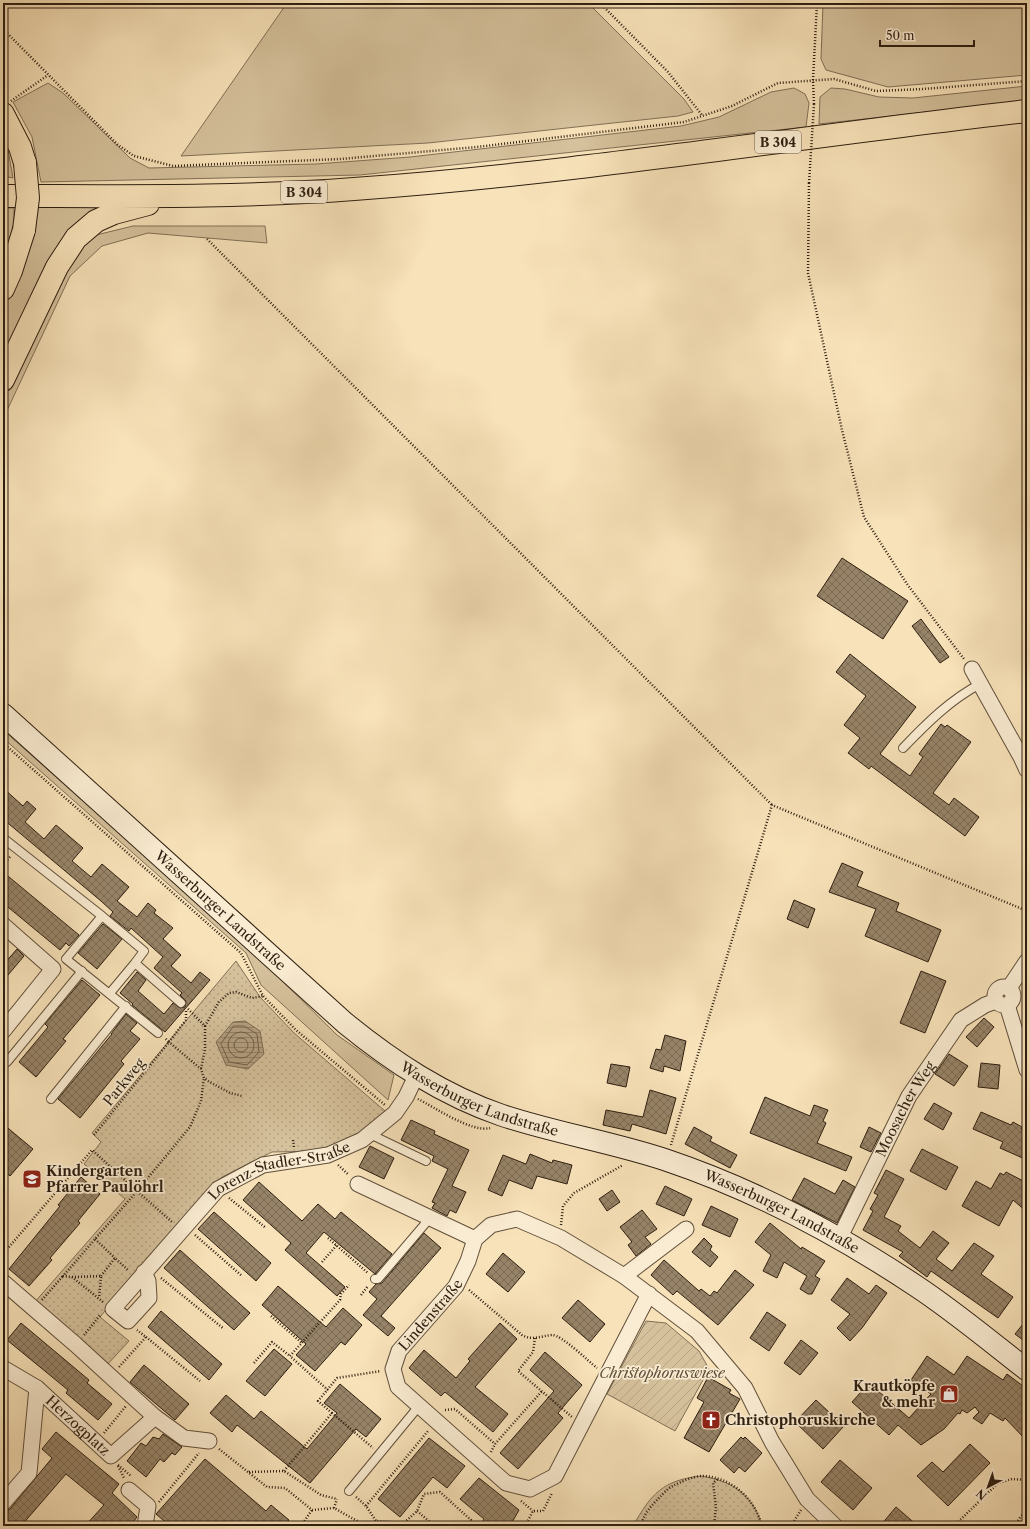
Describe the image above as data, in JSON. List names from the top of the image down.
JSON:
{
  "streets": {
    "highway": ["B 304"],
    "street": [
      "Wasserburger Landstraße",
      "Moosacher Weg",
      "Lorenz-Stadler-Straße",
      "Lindenstraße",
      "Herzogplatz"
    ],
    "path": ["Parkweg"]
  },
  "crossings": [
    ["Wasserburger Landstraße", "Moosacher Weg"],
    ["Wasserburger Landstraße", "Lorenz-Stadler-Straße"]
  ],
  "parks": ["Christophoruswiese"],
  "places": {
    "school or university": ["Kindergarten Pfarrer Paulöhrl"],
    "shop": ["Krautköpfe & mehr"],
    "church": ["Christophoruskirche"]
  },
  "scale_bar": "50 m",
  "north": "bottom left"
}
